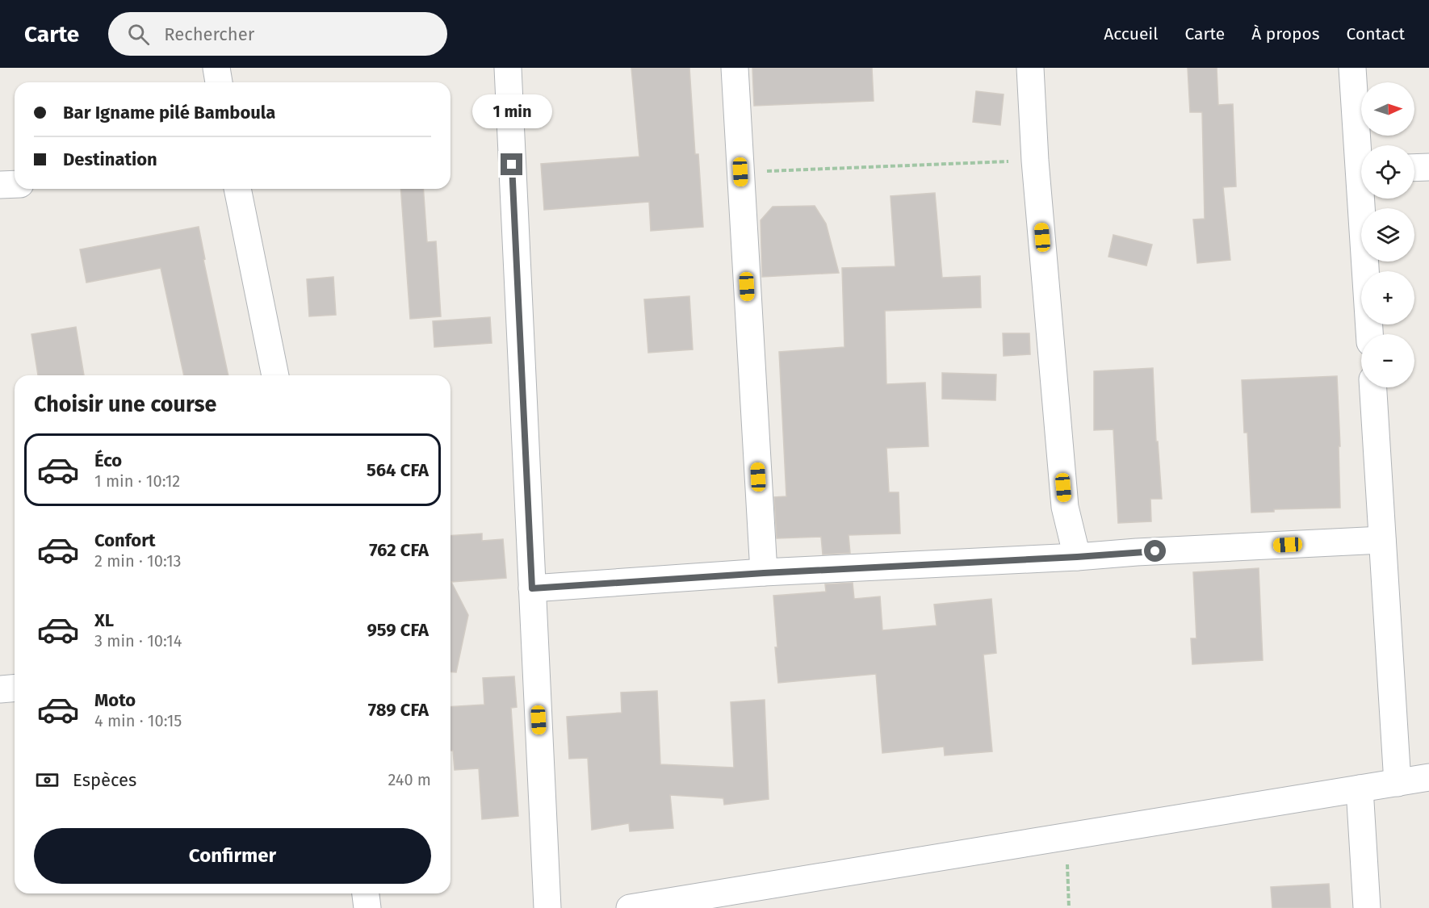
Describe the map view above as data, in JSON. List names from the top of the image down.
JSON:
{
  "north": "right",
  "page": {
    "header": "Carte",
    "search": "Rechercher",
    "nav": [
      "Accueil",
      "Carte",
      "À propos",
      "Contact"
    ],
    "map_buttons": ["+", "−"],
    "banner": ["Bar Igname pilé Bamboula", "Destination"],
    "bubble": "1 min",
    "heading": "Choisir une course",
    "list": [
      {
        "name": "Éco",
        "note": "1 min · 10:12",
        "value": "564 CFA"
      },
      {
        "name": "Confort",
        "note": "2 min · 10:13",
        "value": "762 CFA"
      },
      {
        "name": "XL",
        "note": "3 min · 10:14",
        "value": "959 CFA"
      },
      {
        "name": "Moto",
        "note": "4 min · 10:15",
        "value": "789 CFA"
      }
    ],
    "pay": ["Espèces", "240 m"],
    "buttons": "Confirmer"
  }
}
